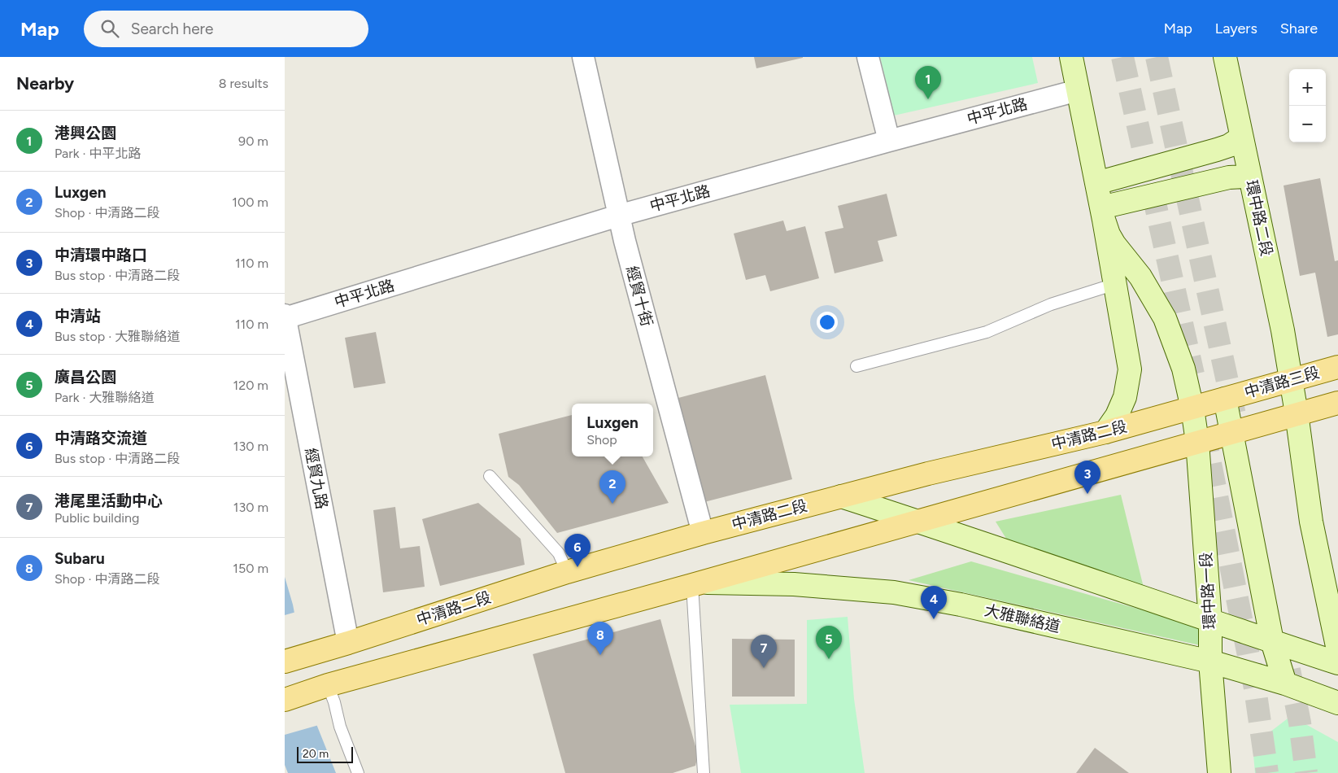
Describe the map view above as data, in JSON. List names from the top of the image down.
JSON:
{
  "streets": {
    "main road": ["中清路三段", "中清路二段"],
    "street": [
      "中平北路",
      "環中路二段",
      "經貿十街",
      "經貿九路",
      "環中路一段",
      "大雅聯絡道"
    ]
  },
  "crossings": [
    ["中平北路", "經貿十街"],
    ["中平北路", "經貿九路"],
    ["環中路二段", "中清路三段"],
    ["經貿十街", "中清路二段"],
    ["中清路三段", "中清路二段"],
    ["中清路二段", "經貿九路"],
    ["中清路二段", "環中路一段"],
    ["環中路一段", "大雅聯絡道"]
  ],
  "scale_bar": "20 m",
  "page": {
    "header": "Map",
    "search": "Search here",
    "nav": ["Map", "Layers", "Share"],
    "heading": ["Nearby", "8 results"],
    "pins": [
      "1",
      "3",
      "2",
      "6",
      "4",
      "8",
      "5",
      "7"
    ],
    "map_buttons": ["+", "−"],
    "list": [
      {
        "mark": "1",
        "name": "港興公園",
        "note": "Park · 中平北路",
        "value": "90 m"
      },
      {
        "mark": "2",
        "name": "Luxgen",
        "note": "Shop · 中清路二段",
        "value": "100 m"
      },
      {
        "mark": "3",
        "name": "中清環中路口",
        "note": "Bus stop · 中清路二段",
        "value": "110 m"
      },
      {
        "mark": "4",
        "name": "中清站",
        "note": "Bus stop · 大雅聯絡道",
        "value": "110 m"
      },
      {
        "mark": "5",
        "name": "廣昌公園",
        "note": "Park · 大雅聯絡道",
        "value": "120 m"
      },
      {
        "mark": "6",
        "name": "中清路交流道",
        "note": "Bus stop · 中清路二段",
        "value": "130 m"
      },
      {
        "mark": "7",
        "name": "港尾里活動中心",
        "note": "Public building",
        "value": "130 m"
      },
      {
        "mark": "8",
        "name": "Subaru",
        "note": "Shop · 中清路二段",
        "value": "150 m"
      }
    ],
    "popup": ["Luxgen", "Shop"],
    "scale": "20 m"
  }
}
